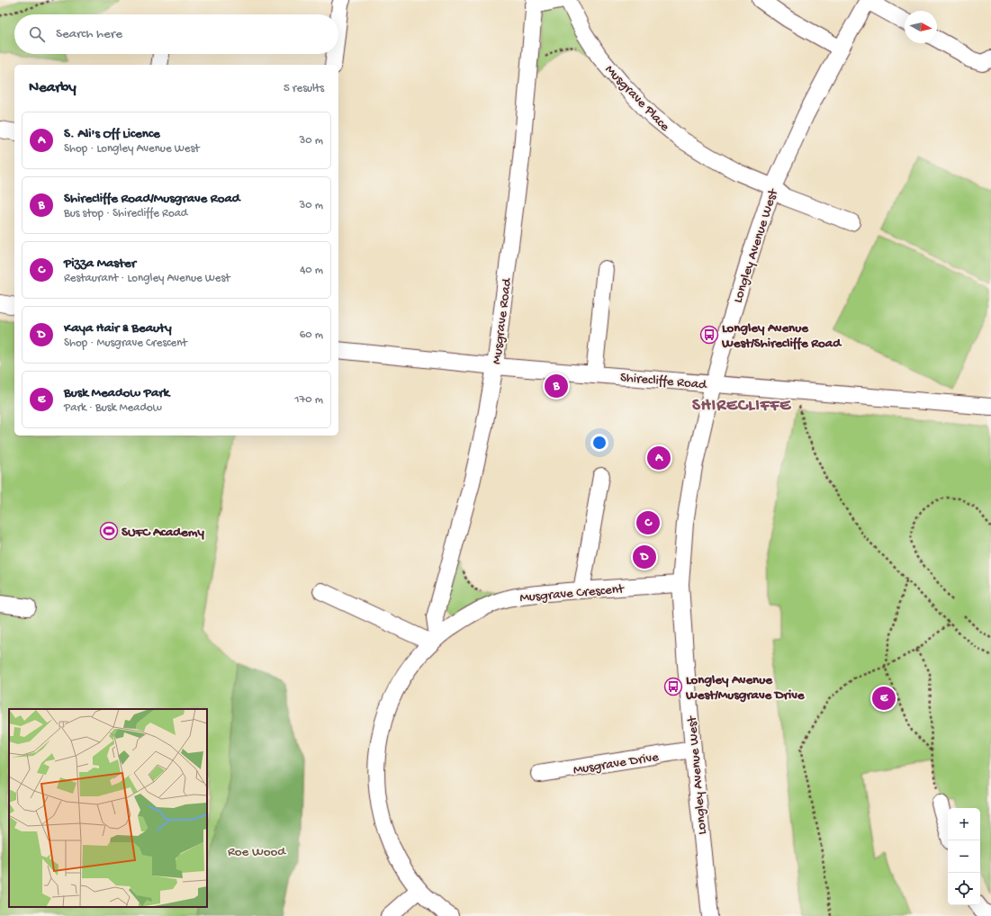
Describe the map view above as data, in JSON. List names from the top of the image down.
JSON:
{
  "streets": {
    "street": [
      "Musgrave Place",
      "Longley Avenue West",
      "Musgrave Road",
      "Shirecliffe Road",
      "Musgrave Crescent",
      "Musgrave Drive"
    ]
  },
  "crossings": [
    ["Musgrave Place", "Longley Avenue West"],
    ["Longley Avenue West", "Shirecliffe Road"],
    ["Longley Avenue West", "Musgrave Crescent"],
    ["Longley Avenue West", "Musgrave Drive"],
    ["Musgrave Road", "Shirecliffe Road"],
    ["Musgrave Road", "Musgrave Crescent"]
  ],
  "districts": ["SHIRECLIFFE"],
  "parks": ["Roe Wood"],
  "places": {
    "bus stop": ["Longley Avenue West/Shirecliffe Road", "Longley Avenue West/Musgrave Drive"],
    "sports": ["SUFC Academy"]
  },
  "north": "right",
  "page": {
    "search": "Search here",
    "heading": ["Nearby", "5 results"],
    "list": [
      {
        "mark": "A",
        "name": "S. Ali's Off Licence",
        "note": "Shop · Longley Avenue West",
        "value": "30 m"
      },
      {
        "mark": "B",
        "name": "Shirecliffe Road/Musgrave Road",
        "note": "Bus stop · Shirecliffe Road",
        "value": "30 m"
      },
      {
        "mark": "C",
        "name": "Pizza Master",
        "note": "Restaurant · Longley Avenue West",
        "value": "40 m"
      },
      {
        "mark": "D",
        "name": "Kaya Hair & Beauty",
        "note": "Shop · Musgrave Crescent",
        "value": "60 m"
      },
      {
        "mark": "E",
        "name": "Busk Meadow Park",
        "note": "Park · Busk Meadow",
        "value": "170 m"
      }
    ],
    "pins": [
      "B",
      "A",
      "C",
      "D",
      "E"
    ],
    "map_buttons": ["+", "−"]
  }
}
